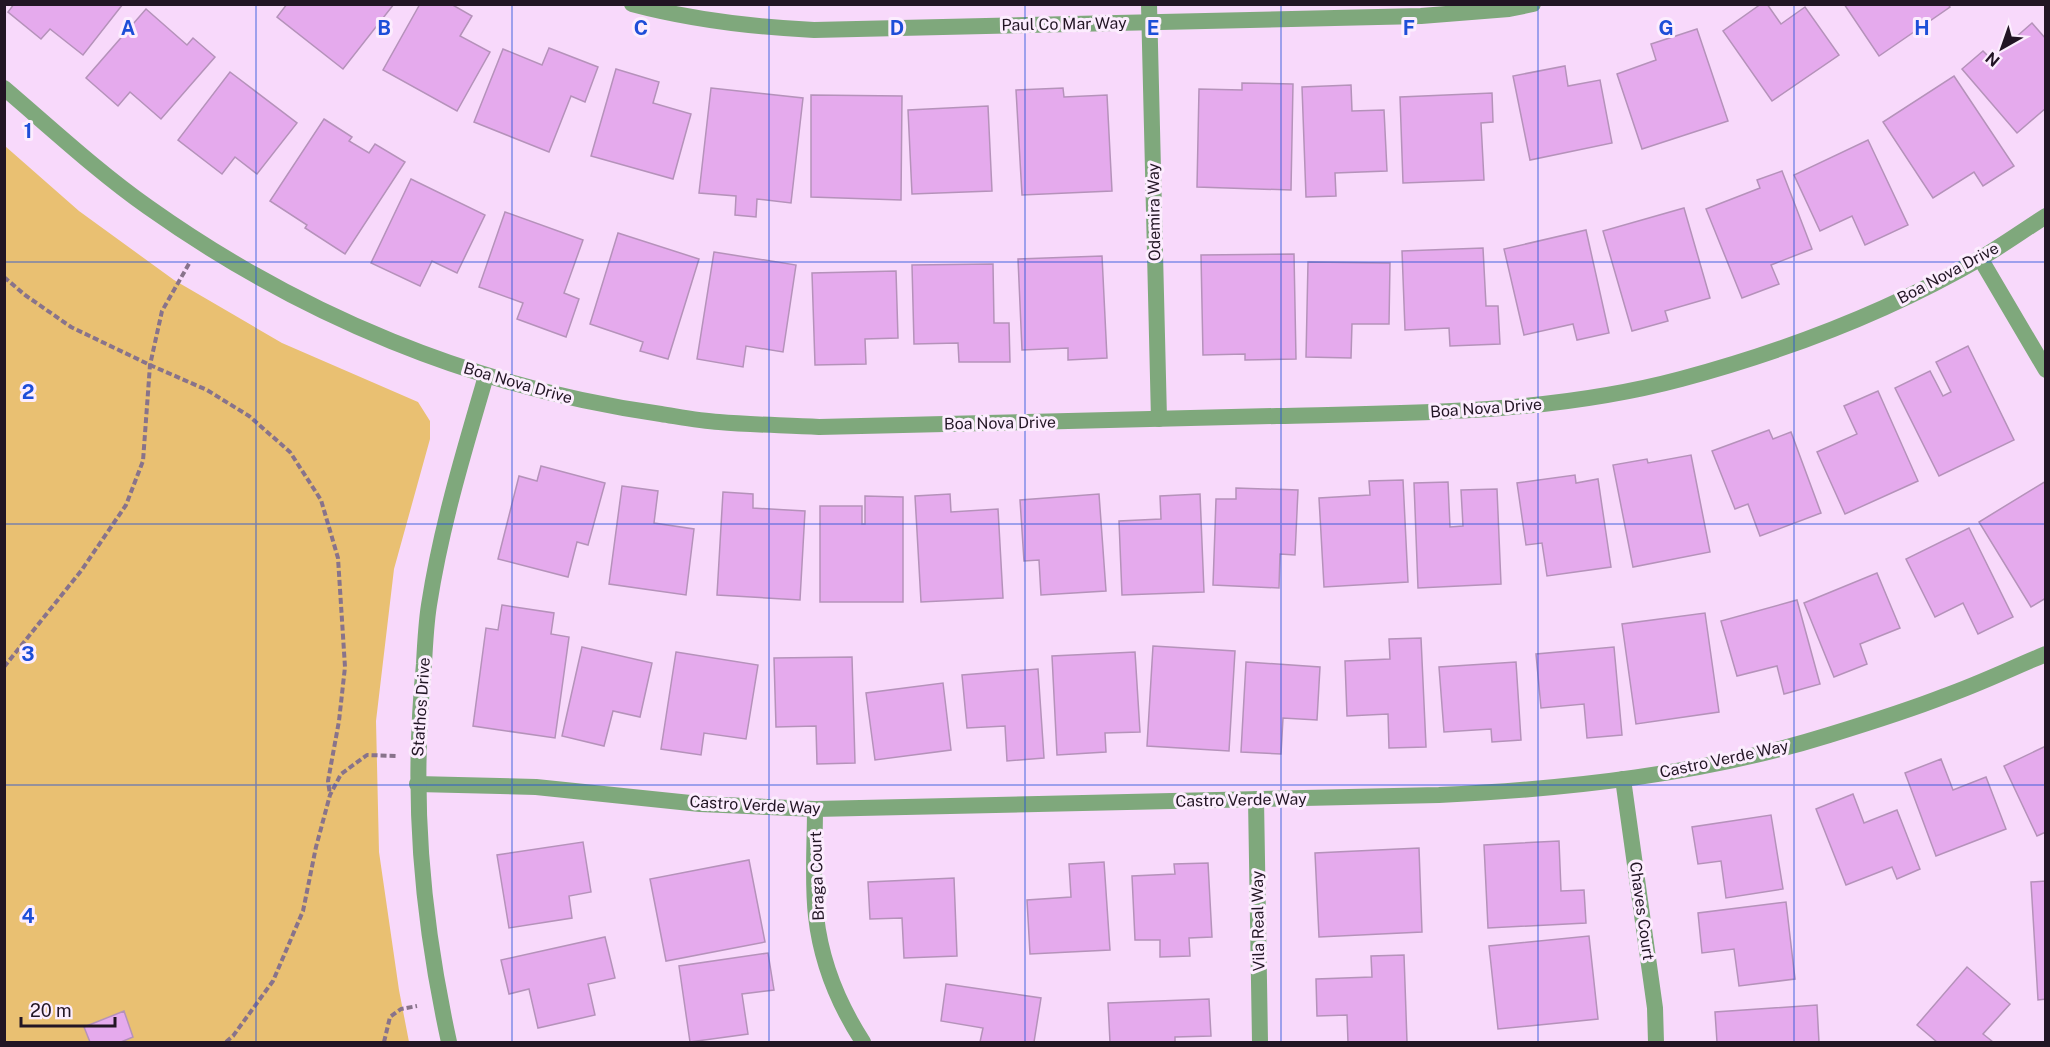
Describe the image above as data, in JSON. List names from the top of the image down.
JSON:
{
  "streets": {
    "street": [
      "Paul Co Mar Way",
      "Odemira Way",
      "Boa Nova Drive",
      "Stathos Drive",
      "Castro Verde Way",
      "Braga Court",
      "Chaves Court",
      "Vila Real Way"
    ]
  },
  "crossings": [
    ["Paul Co Mar Way", "Odemira Way"],
    ["Odemira Way", "Boa Nova Drive"],
    ["Boa Nova Drive", "Stathos Drive"],
    ["Stathos Drive", "Castro Verde Way"],
    ["Castro Verde Way", "Braga Court"],
    ["Castro Verde Way", "Chaves Court"],
    ["Castro Verde Way", "Vila Real Way"]
  ],
  "scale_bar": "20 m",
  "north": "bottom left",
  "grid": {
    "columns": [
      "A",
      "B",
      "C",
      "D",
      "E",
      "F",
      "G",
      "H"
    ],
    "rows": [
      "1",
      "2",
      "3",
      "4"
    ]
  }
}
